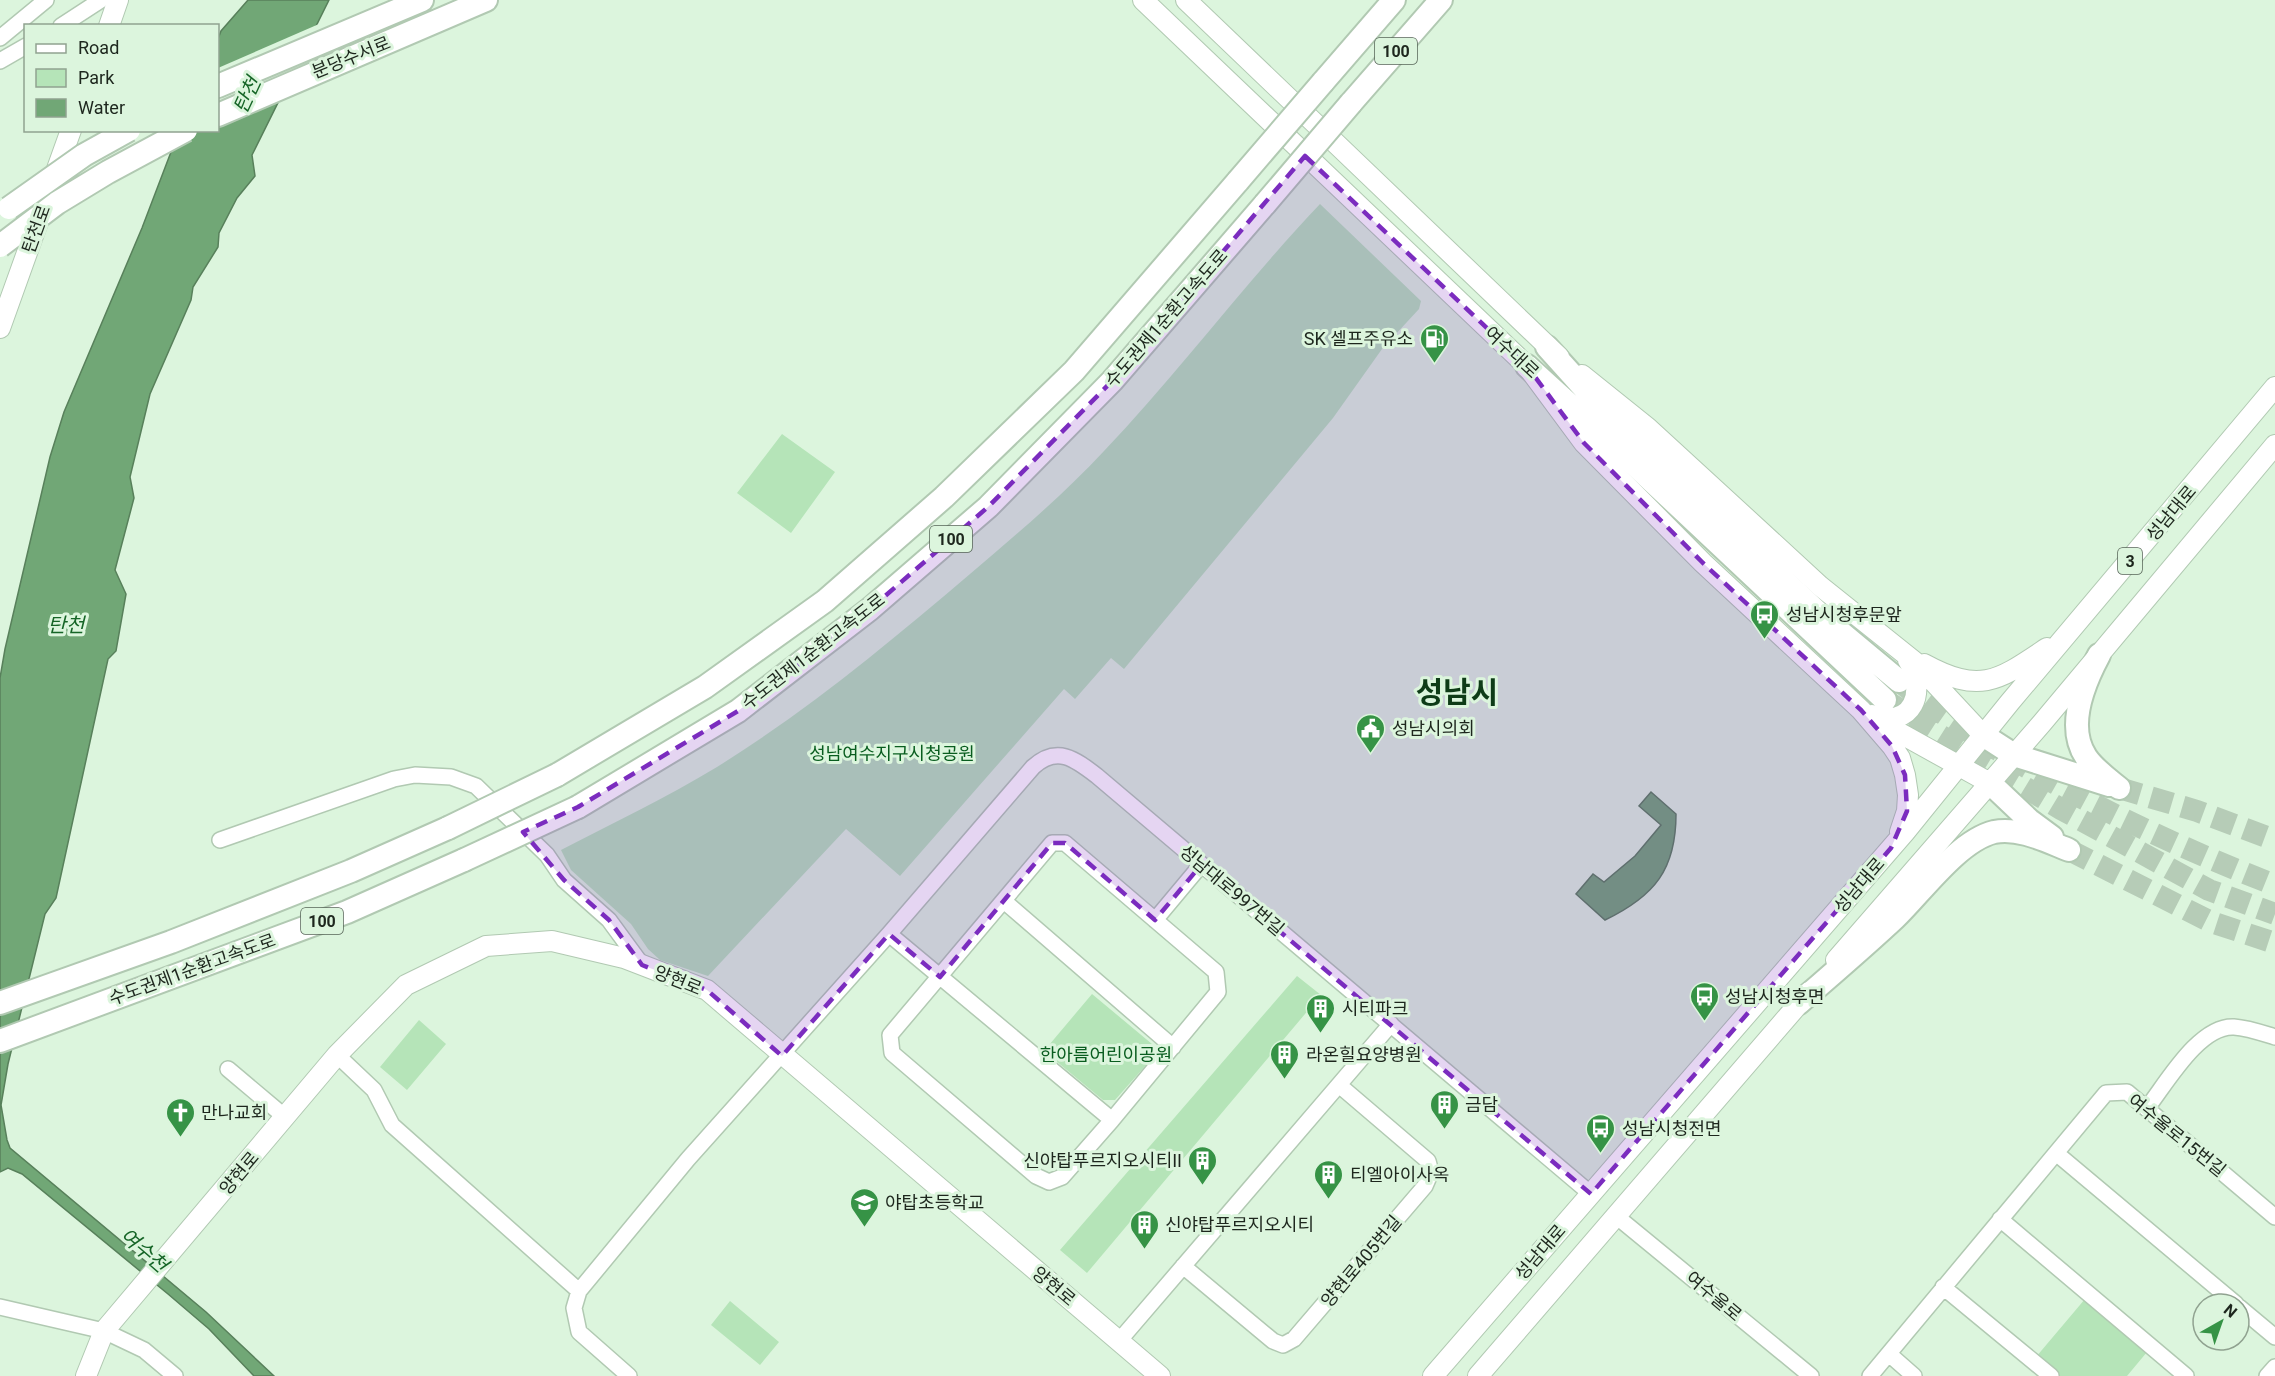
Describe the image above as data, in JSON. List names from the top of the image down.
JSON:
{
  "streets": {
    "highway": [
      "100",
      "분당수서로",
      "수도권제1순환고속도로",
      "여수대로"
    ],
    "main road": [
      "탄천로",
      "성남대로",
      "3",
      "양현로"
    ],
    "street": [
      "성남대로997번길",
      "여수울로15번길",
      "양현로405번길",
      "여수울로"
    ]
  },
  "crossings": [
    ["성남대로", "성남대로997번길"],
    ["성남대로", "여수울로"],
    ["성남대로997번길", "양현로"]
  ],
  "districts": ["성남시"],
  "water": ["탄천", "여수천"],
  "parks": ["성남여수지구시청공원", "한아름어린이공원"],
  "places": {
    "fuel station": ["SK 셀프주유소"],
    "bus stop": ["성남시청후문앞", "성남시청후면", "성남시청전면"],
    "public building": ["성남시의회"],
    "building": [
      "시티파크",
      "라온힐요양병원",
      "금담",
      "신야탑푸르지오시티II",
      "티엘아이사옥",
      "신야탑푸르지오시티"
    ],
    "church": ["만나교회"],
    "school or university": ["야탑초등학교"]
  },
  "legend": ["Road", "Park", "Water"],
  "north": "top right"
}
